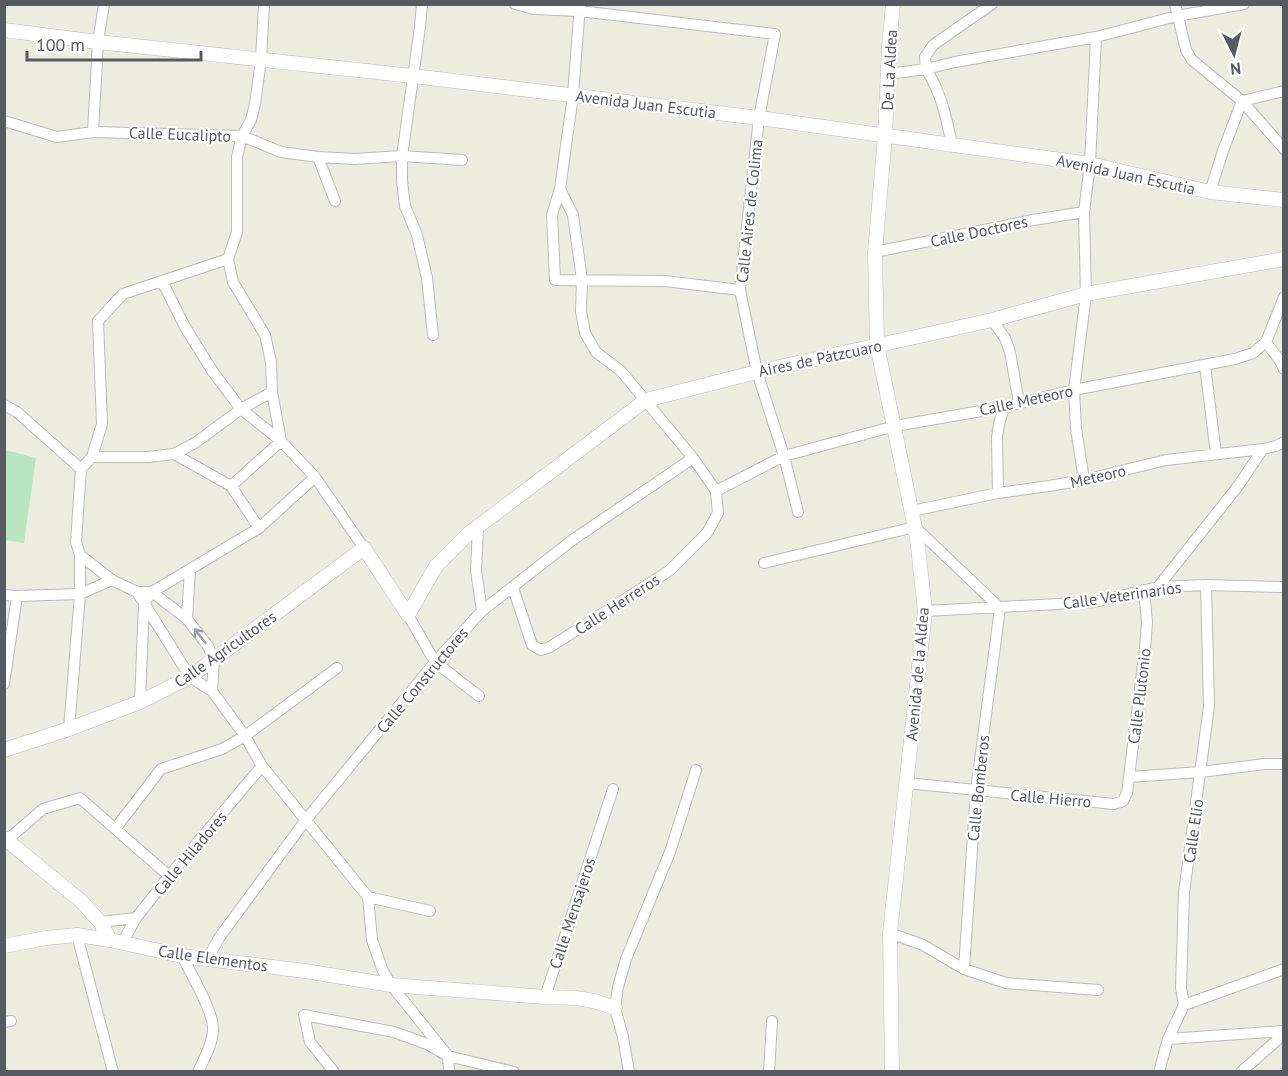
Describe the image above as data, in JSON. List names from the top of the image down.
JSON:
{
  "streets": {
    "street": [
      "De La Aldea",
      "Avenida Juan Escutia",
      "Calle Eucalipto",
      "Calle Aires de Colima",
      "Calle Doctores",
      "Aires de Pátzcuaro",
      "Calle Meteoro",
      "Meteoro",
      "Calle Veterinarios",
      "Calle Herreros",
      "Calle Agricultores",
      "Avenida de la Aldea",
      "Calle Constructores",
      "Calle Plutonio",
      "Calle Bomberos",
      "Calle Hierro",
      "Calle Elio",
      "Calle Hiladores",
      "Calle Mensajeros",
      "Calle Elementos"
    ]
  },
  "crossings": [
    ["De La Aldea", "Avenida Juan Escutia"],
    ["De La Aldea", "Avenida de la Aldea"],
    ["Avenida Juan Escutia", "Calle Aires de Colima"],
    ["Avenida Juan Escutia", "Avenida de la Aldea"],
    ["Calle Aires de Colima", "Aires de Pátzcuaro"],
    ["Calle Aires de Colima", "Calle Meteoro"],
    ["Calle Doctores", "Avenida de la Aldea"],
    ["Aires de Pátzcuaro", "Avenida de la Aldea"],
    ["Calle Meteoro", "Calle Herreros"],
    ["Calle Meteoro", "Avenida de la Aldea"],
    ["Meteoro", "Avenida de la Aldea"],
    ["Calle Veterinarios", "Avenida de la Aldea"],
    ["Calle Veterinarios", "Calle Plutonio"],
    ["Calle Veterinarios", "Calle Bomberos"],
    ["Calle Veterinarios", "Calle Elio"],
    ["Calle Herreros", "Calle Constructores"],
    ["Avenida de la Aldea", "Calle Hierro"],
    ["Calle Constructores", "Calle Elementos"],
    ["Calle Plutonio", "Calle Hierro"],
    ["Calle Bomberos", "Calle Hierro"],
    ["Calle Hiladores", "Calle Elementos"],
    ["Calle Mensajeros", "Calle Elementos"]
  ],
  "scale_bar": "100 m",
  "north": "bottom"
}
